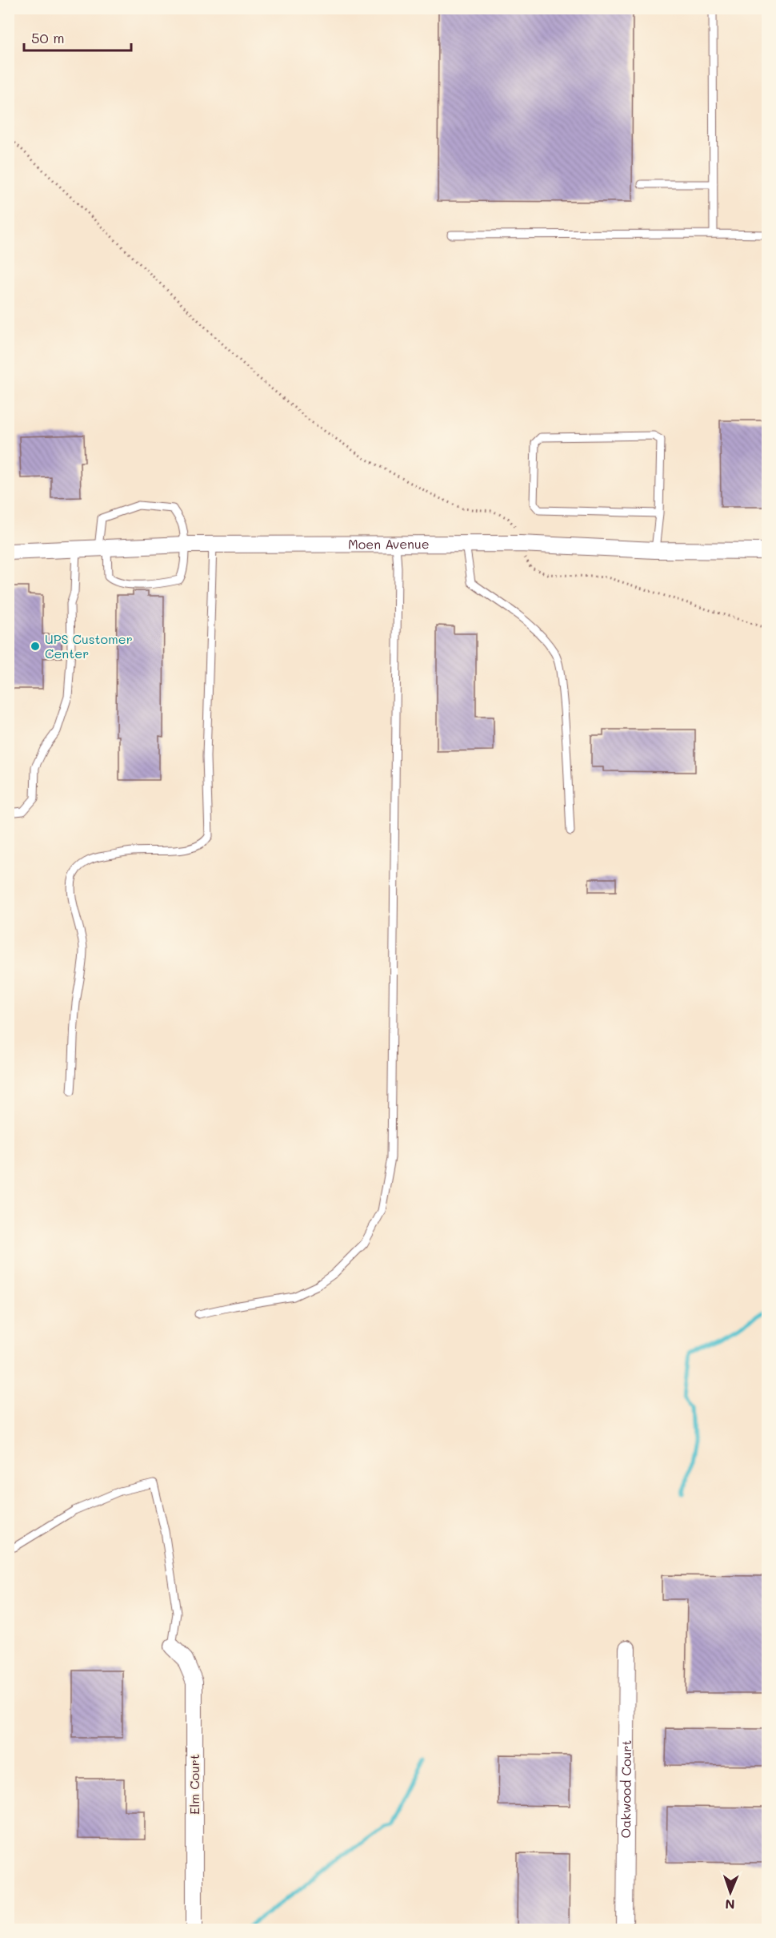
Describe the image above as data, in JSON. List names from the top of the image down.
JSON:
{
  "streets": {
    "street": ["Moen Avenue", "Elm Court", "Oakwood Court"]
  },
  "places": ["UPS Customer Center"],
  "scale_bar": "50 m",
  "north": "bottom"
}
